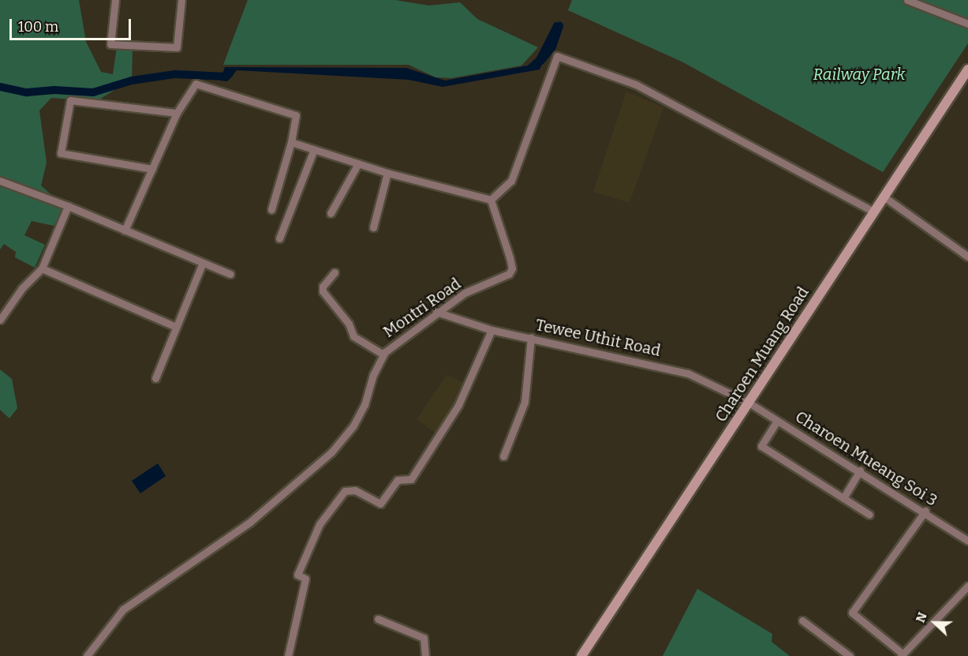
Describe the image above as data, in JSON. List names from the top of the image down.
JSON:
{
  "streets": {
    "main road": ["Charoen Muang Road"],
    "street": ["Montri Road", "Tewee Uthit Road", "Charoen Mueang Soi 3"]
  },
  "crossings": [
    ["Montri Road", "Tewee Uthit Road"],
    ["Tewee Uthit Road", "Charoen Muang Road"],
    ["Tewee Uthit Road", "Charoen Mueang Soi 3"],
    ["Charoen Muang Road", "Charoen Mueang Soi 3"]
  ],
  "parks": ["Railway Park"],
  "scale_bar": "100 m",
  "north": "left"
}
